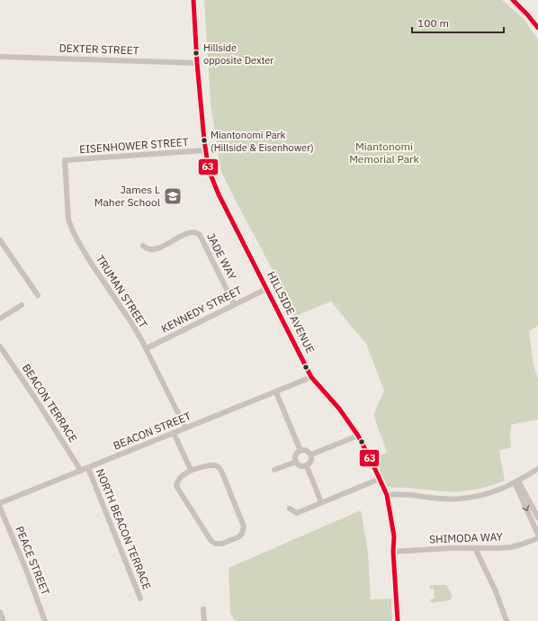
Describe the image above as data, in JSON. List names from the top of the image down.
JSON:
{
  "streets": {
    "street": [
      "DEXTER STREET",
      "EISENHOWER STREET",
      "JADE WAY",
      "TRUMAN STREET",
      "KENNEDY STREET",
      "HILLSIDE AVENUE",
      "BEACON TERRACE",
      "BEACON STREET",
      "NORTH BEACON TERRACE",
      "SHIMODA WAY",
      "PEACE STREET"
    ]
  },
  "crossings": [
    ["DEXTER STREET", "HILLSIDE AVENUE"],
    ["EISENHOWER STREET", "TRUMAN STREET"],
    ["EISENHOWER STREET", "HILLSIDE AVENUE"],
    ["JADE WAY", "KENNEDY STREET"],
    ["TRUMAN STREET", "KENNEDY STREET"],
    ["TRUMAN STREET", "BEACON STREET"],
    ["KENNEDY STREET", "HILLSIDE AVENUE"],
    ["HILLSIDE AVENUE", "BEACON STREET"],
    ["HILLSIDE AVENUE", "SHIMODA WAY"],
    ["BEACON TERRACE", "BEACON STREET"],
    ["BEACON STREET", "NORTH BEACON TERRACE"]
  ],
  "parks": ["Miantonomi Memorial Park"],
  "places": {
    "other": ["Hillside opposite Dexter", "Miantonomi Park (Hillside & Eisenhower)"],
    "school or university": ["James L Maher School"]
  },
  "lines": ["transit line 63"],
  "scale_bar": "100 m"
}
